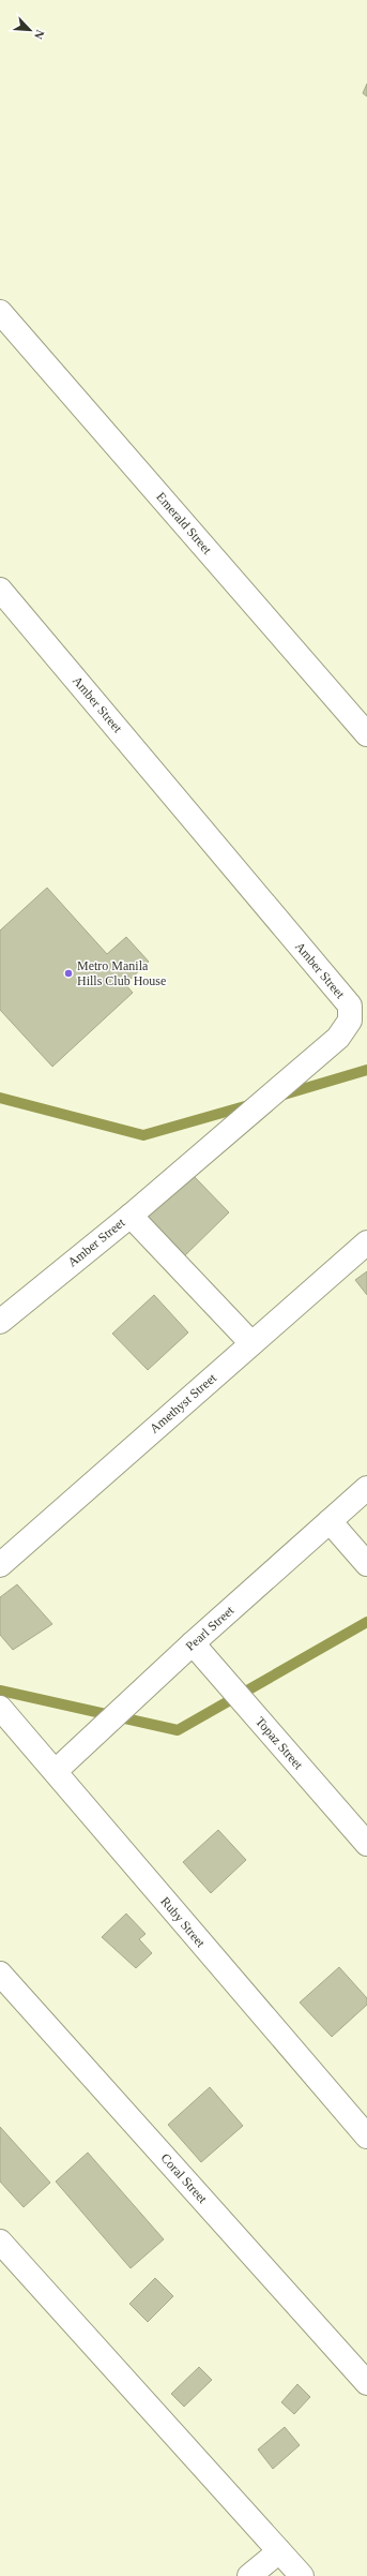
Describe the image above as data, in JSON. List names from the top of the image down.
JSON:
{
  "streets": {
    "street": [
      "Emerald Street",
      "Amber Street",
      "Amethyst Street",
      "Pearl Street",
      "Topaz Street",
      "Ruby Street",
      "Coral Street"
    ]
  },
  "crossings": [
    ["Pearl Street", "Topaz Street"],
    ["Pearl Street", "Ruby Street"]
  ],
  "places": ["Metro Manila Hills Club House"],
  "north": "bottom right"
}
